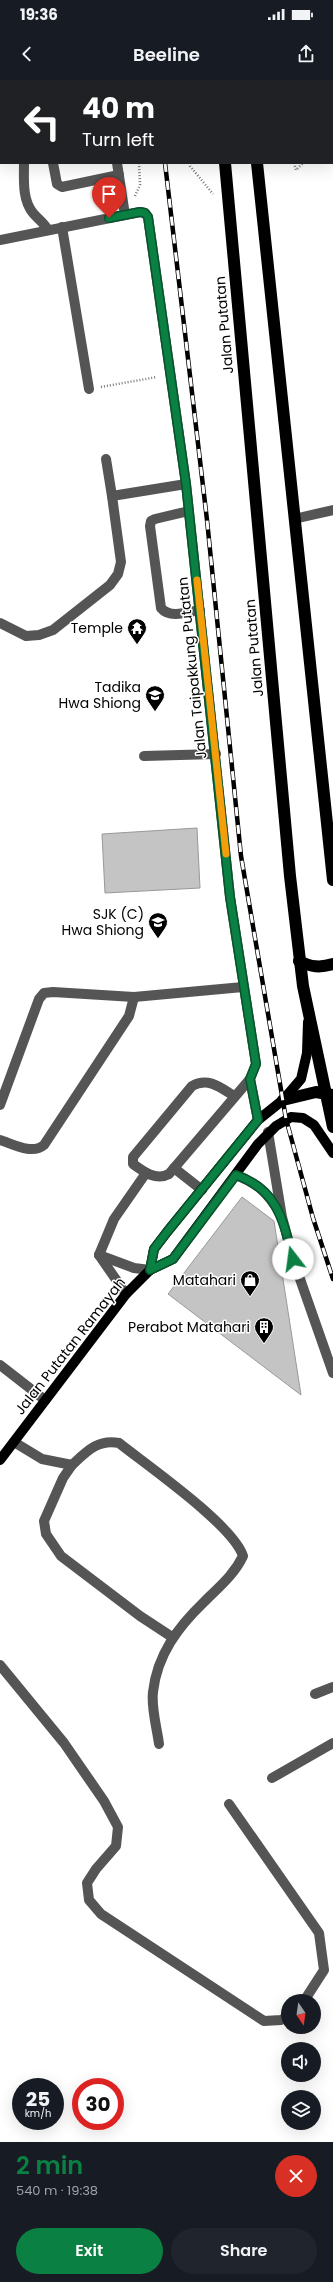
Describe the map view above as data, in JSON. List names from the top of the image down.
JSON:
{
  "streets": {
    "highway": ["Jalan Putatan"],
    "main road": ["Jalan Putatan Ramayah"],
    "street": ["Jalan Taipakkung Putatan"]
  },
  "places": {
    "temple": ["Temple"],
    "school or university": ["Tadika Hwa Shiong", "SJK (C) Hwa Shiong"],
    "shop": ["Matahari"],
    "building": ["Perabot Matahari"]
  },
  "north": "bottom",
  "page": {
    "status": "19:36",
    "header": "Beeline",
    "turn": ["40 m", "Turn left"],
    "speed": "25 km/h",
    "limit": "30",
    "heading": ["2 min", "540 m · 19:38"],
    "buttons": ["Exit", "Share"]
  }
}
